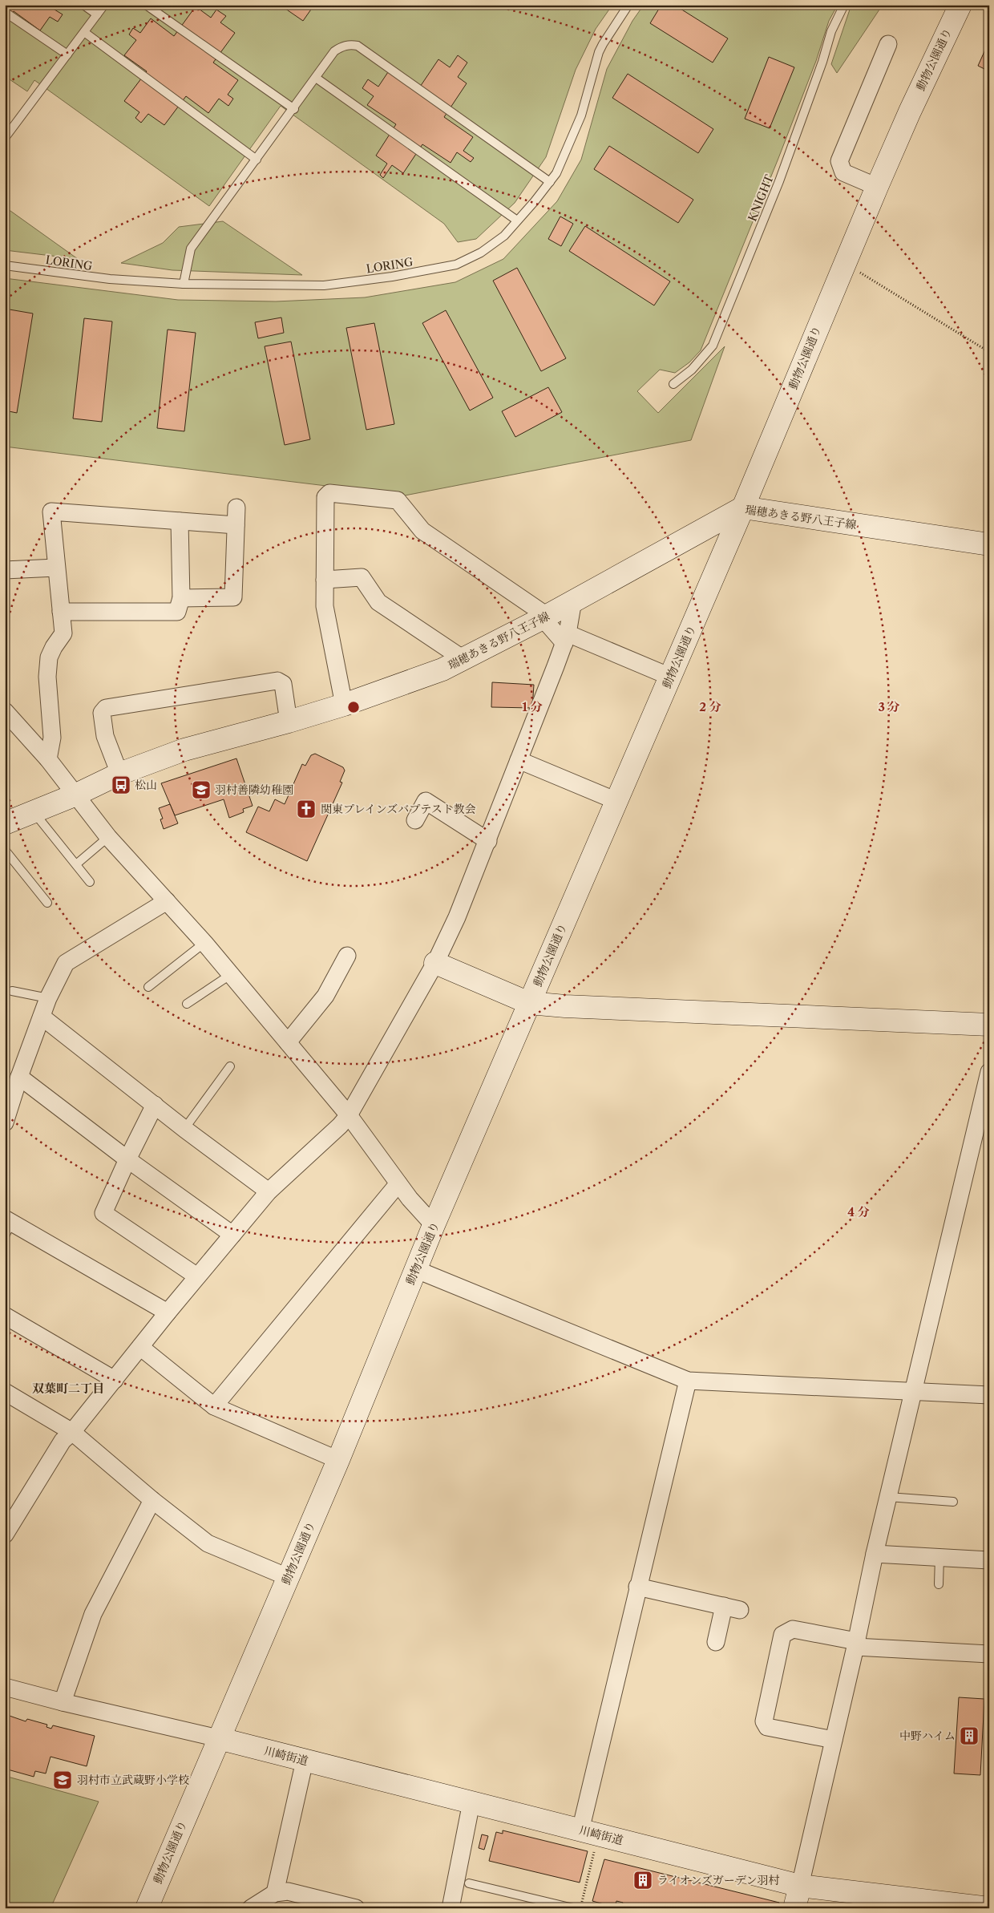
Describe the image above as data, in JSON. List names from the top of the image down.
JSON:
{
  "streets": {
    "street": ["動物公園通り", "瑞穂あきる野八王子線", "川崎街道"],
    "lane": ["KNIGHT", "LORING"]
  },
  "crossings": [
    ["動物公園通り", "瑞穂あきる野八王子線"],
    ["動物公園通り", "川崎街道"]
  ],
  "districts": ["双葉町二丁目"],
  "places": {
    "bus stop": ["松山"],
    "school or university": ["羽村善隣幼稚園", "羽村市立武蔵野小学校"],
    "church": ["関東プレインズバプテスト教会"],
    "building": ["中野ハイム", "ライオンズガーデン羽村"]
  },
  "rings": [
    "1 分",
    "2 分",
    "3 分",
    "4 分"
  ]
}
